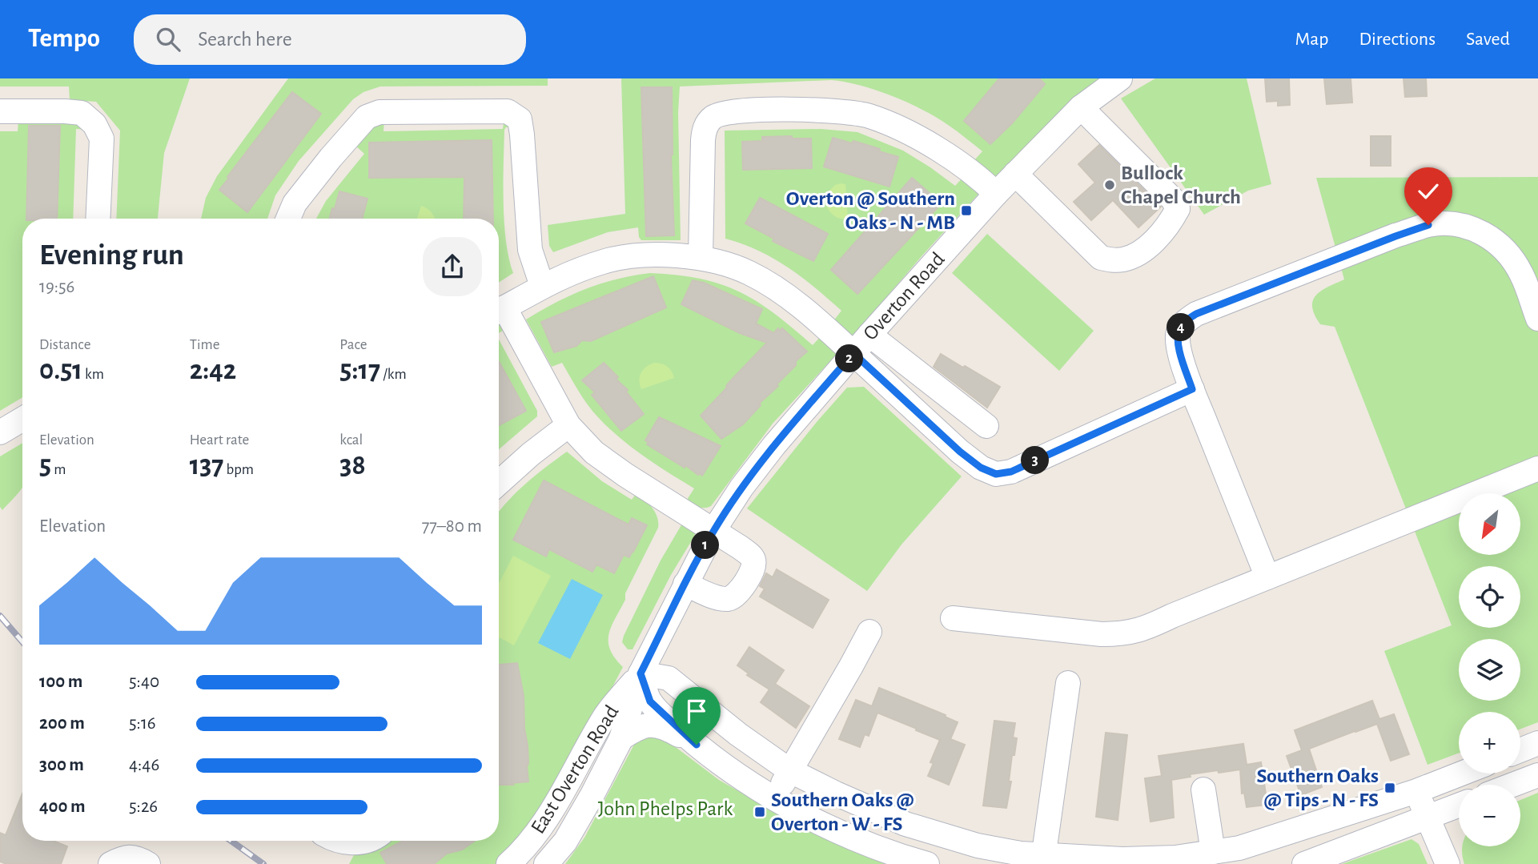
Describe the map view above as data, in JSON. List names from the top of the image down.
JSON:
{
  "streets": {
    "street": ["Overton Road", "East Overton Road"]
  },
  "crossings": [
    ["Overton Road", "East Overton Road"]
  ],
  "parks": ["John Phelps Park"],
  "places": {
    "other": ["Bullock Chapel Church"],
    "transit": ["Overton @ Southern Oaks - N - MB", "Southern Oaks @ Tips - N - FS", "Southern Oaks @ Overton - W - FS"]
  },
  "north": "bottom left",
  "page": {
    "header": "Tempo",
    "search": "Search here",
    "nav": ["Map", "Directions", "Saved"],
    "heading": ["Evening run", "19:56"],
    "pins": [
      "4",
      "2",
      "3",
      "1"
    ],
    "stats": [
      ["Distance", "0.51 km"],
      ["Time", "2:42"],
      ["Pace", "5:17 /km"],
      ["Elevation", "5 m"],
      ["Heart rate", "137 bpm"],
      ["kcal", "38"]
    ],
    "map_buttons": ["+", "−"],
    "chart": ["Elevation", "77–80 m"],
    "list": [
      {
        "name": "100 m",
        "note": "5:40"
      },
      {
        "name": "200 m",
        "note": "5:16"
      },
      {
        "name": "300 m",
        "note": "4:46"
      },
      {
        "name": "400 m",
        "note": "5:26"
      }
    ]
  }
}
